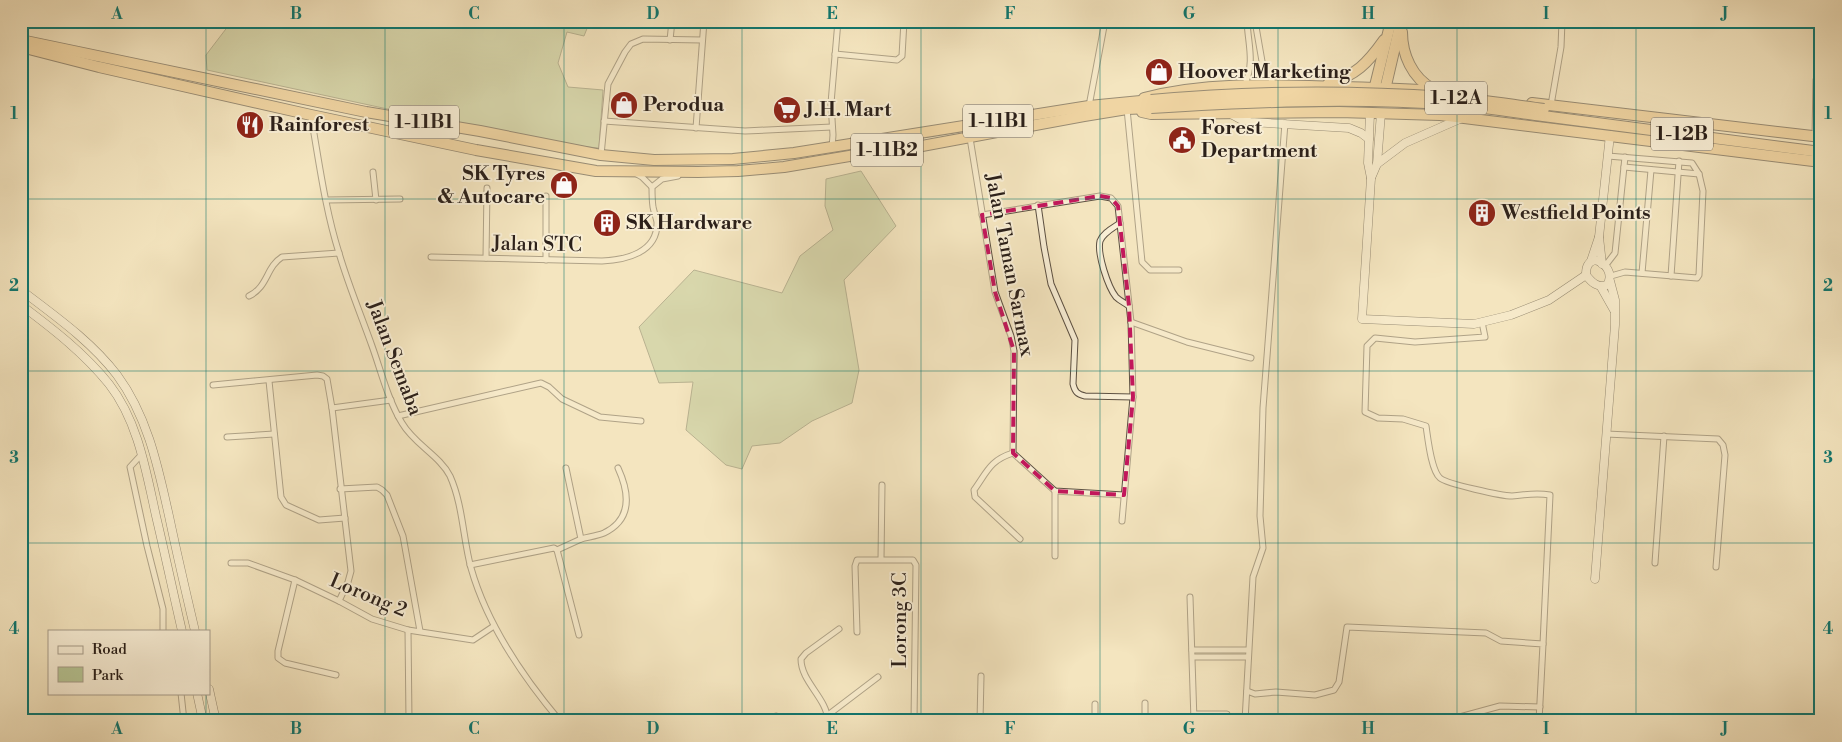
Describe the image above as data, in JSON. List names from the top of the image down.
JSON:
{
  "streets": {
    "highway": [
      "1-12A",
      "1-11B1",
      "1-12B",
      "1-11B2"
    ],
    "street": [
      "Jalan STC",
      "Jalan Taman Sarmax",
      "Jalan Semaba",
      "Lorong 2",
      "Lorong 3C"
    ]
  },
  "crossings": [
    ["1-12A", "1-12B"],
    ["1-12A", "1-11B2"],
    ["1-11B1", "1-11B2"],
    ["1-12B", "1-11B2"],
    ["1-11B2", "Jalan Taman Sarmax"],
    ["1-11B2", "Jalan Semaba"],
    ["Jalan Semaba", "Lorong 2"]
  ],
  "places": {
    "shop": ["Hoover Marketing", "Perodua", "SK Tyres & Autocare"],
    "supermarket": ["J.H. Mart"],
    "restaurant": ["Rainforest"],
    "public building": ["Forest Department"],
    "building": ["Westfield Points", "SK Hardware"]
  },
  "legend": ["Road", "Park"],
  "grid": {
    "columns": [
      "A",
      "B",
      "C",
      "D",
      "E",
      "F",
      "G",
      "H",
      "I",
      "J"
    ],
    "rows": [
      "1",
      "2",
      "3",
      "4"
    ]
  }
}
